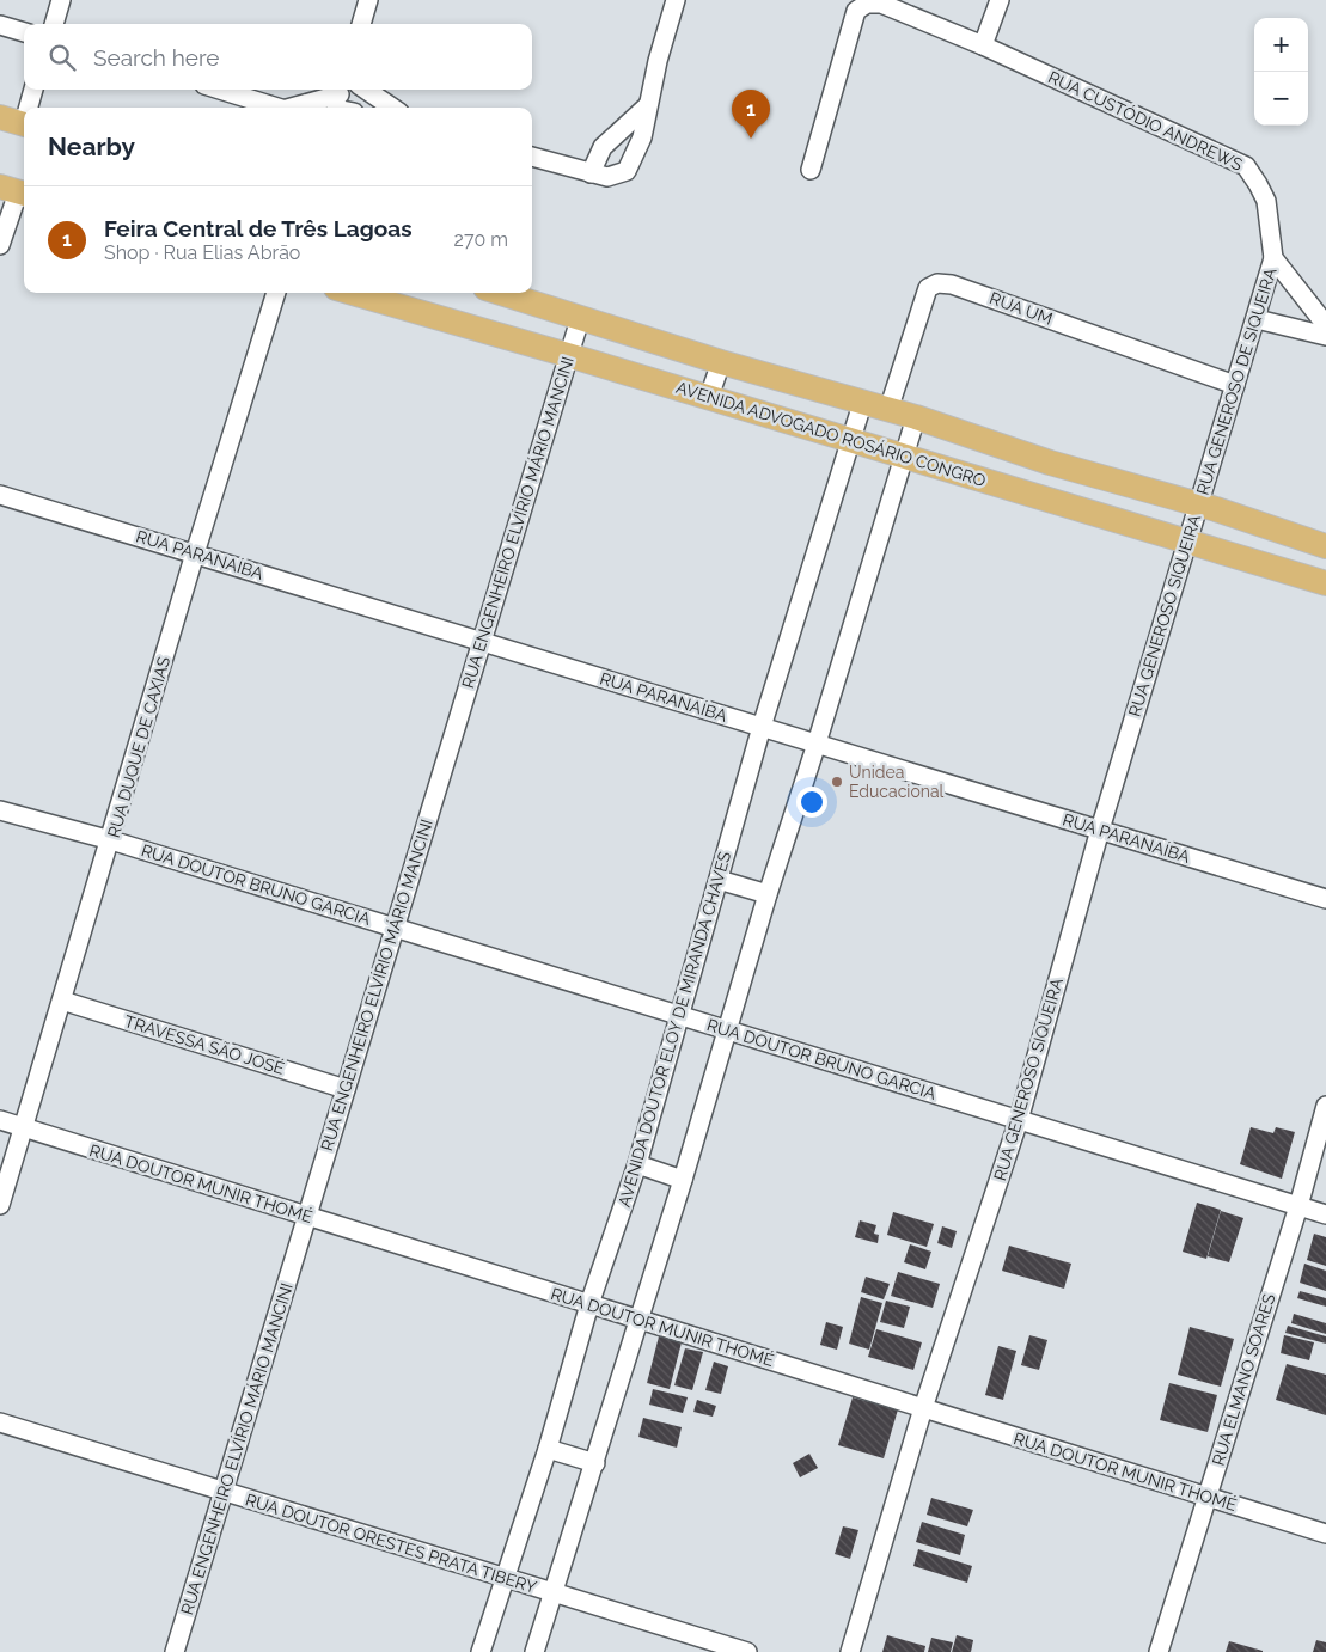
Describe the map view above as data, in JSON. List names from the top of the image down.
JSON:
{
  "streets": {
    "main road": ["AVENIDA ADVOGADO ROSÁRIO CONGRO"],
    "street": [
      "RUA CUSTÓDIO ANDREWS",
      "RUA UM",
      "RUA GENEROSO DE SIQUEIRA",
      "RUA ENGENHEIRO ELVÍRIO MÁRIO MANCINI",
      "RUA PARANAÍBA",
      "RUA GENEROSO SIQUEIRA",
      "RUA DUQUE DE CAXIAS",
      "RUA DOUTOR BRUNO GARCIA",
      "AVENIDA DOUTOR ELOY DE MIRANDA CHAVES",
      "TRAVESSA SÃO JOSÉ",
      "RUA DOUTOR MUNIR THOMÉ",
      "RUA ELMANO SOARES",
      "RUA DOUTOR ORESTES PRATA TIBERY"
    ]
  },
  "crossings": [
    ["RUA CUSTÓDIO ANDREWS", "RUA GENEROSO DE SIQUEIRA"],
    ["RUA UM", "RUA GENEROSO DE SIQUEIRA"],
    ["RUA GENEROSO DE SIQUEIRA", "RUA GENEROSO SIQUEIRA"],
    ["AVENIDA ADVOGADO ROSÁRIO CONGRO", "RUA ENGENHEIRO ELVÍRIO MÁRIO MANCINI"],
    ["AVENIDA ADVOGADO ROSÁRIO CONGRO", "RUA GENEROSO SIQUEIRA"],
    ["AVENIDA ADVOGADO ROSÁRIO CONGRO", "AVENIDA DOUTOR ELOY DE MIRANDA CHAVES"],
    ["RUA ENGENHEIRO ELVÍRIO MÁRIO MANCINI", "RUA PARANAÍBA"],
    ["RUA ENGENHEIRO ELVÍRIO MÁRIO MANCINI", "RUA DOUTOR BRUNO GARCIA"],
    ["RUA ENGENHEIRO ELVÍRIO MÁRIO MANCINI", "TRAVESSA SÃO JOSÉ"],
    ["RUA ENGENHEIRO ELVÍRIO MÁRIO MANCINI", "RUA DOUTOR MUNIR THOMÉ"],
    ["RUA ENGENHEIRO ELVÍRIO MÁRIO MANCINI", "RUA DOUTOR ORESTES PRATA TIBERY"],
    ["RUA PARANAÍBA", "RUA GENEROSO SIQUEIRA"],
    ["RUA PARANAÍBA", "RUA DUQUE DE CAXIAS"],
    ["RUA PARANAÍBA", "AVENIDA DOUTOR ELOY DE MIRANDA CHAVES"],
    ["RUA GENEROSO SIQUEIRA", "RUA DOUTOR BRUNO GARCIA"],
    ["RUA GENEROSO SIQUEIRA", "RUA DOUTOR MUNIR THOMÉ"],
    ["RUA DUQUE DE CAXIAS", "RUA DOUTOR BRUNO GARCIA"],
    ["RUA DUQUE DE CAXIAS", "TRAVESSA SÃO JOSÉ"],
    ["RUA DUQUE DE CAXIAS", "RUA DOUTOR MUNIR THOMÉ"],
    ["RUA DOUTOR BRUNO GARCIA", "AVENIDA DOUTOR ELOY DE MIRANDA CHAVES"],
    ["RUA DOUTOR BRUNO GARCIA", "RUA ELMANO SOARES"],
    ["AVENIDA DOUTOR ELOY DE MIRANDA CHAVES", "RUA DOUTOR MUNIR THOMÉ"],
    ["AVENIDA DOUTOR ELOY DE MIRANDA CHAVES", "RUA DOUTOR ORESTES PRATA TIBERY"],
    ["RUA DOUTOR MUNIR THOMÉ", "RUA ELMANO SOARES"]
  ],
  "places": ["Unidea Educacional"],
  "page": {
    "map_buttons": ["+", "−"],
    "search": "Search here",
    "pins": "1",
    "heading": "Nearby",
    "list": [
      {
        "mark": "1",
        "name": "Feira Central de Três Lagoas",
        "note": "Shop · Rua Elias Abrão",
        "value": "270 m"
      }
    ]
  }
}
